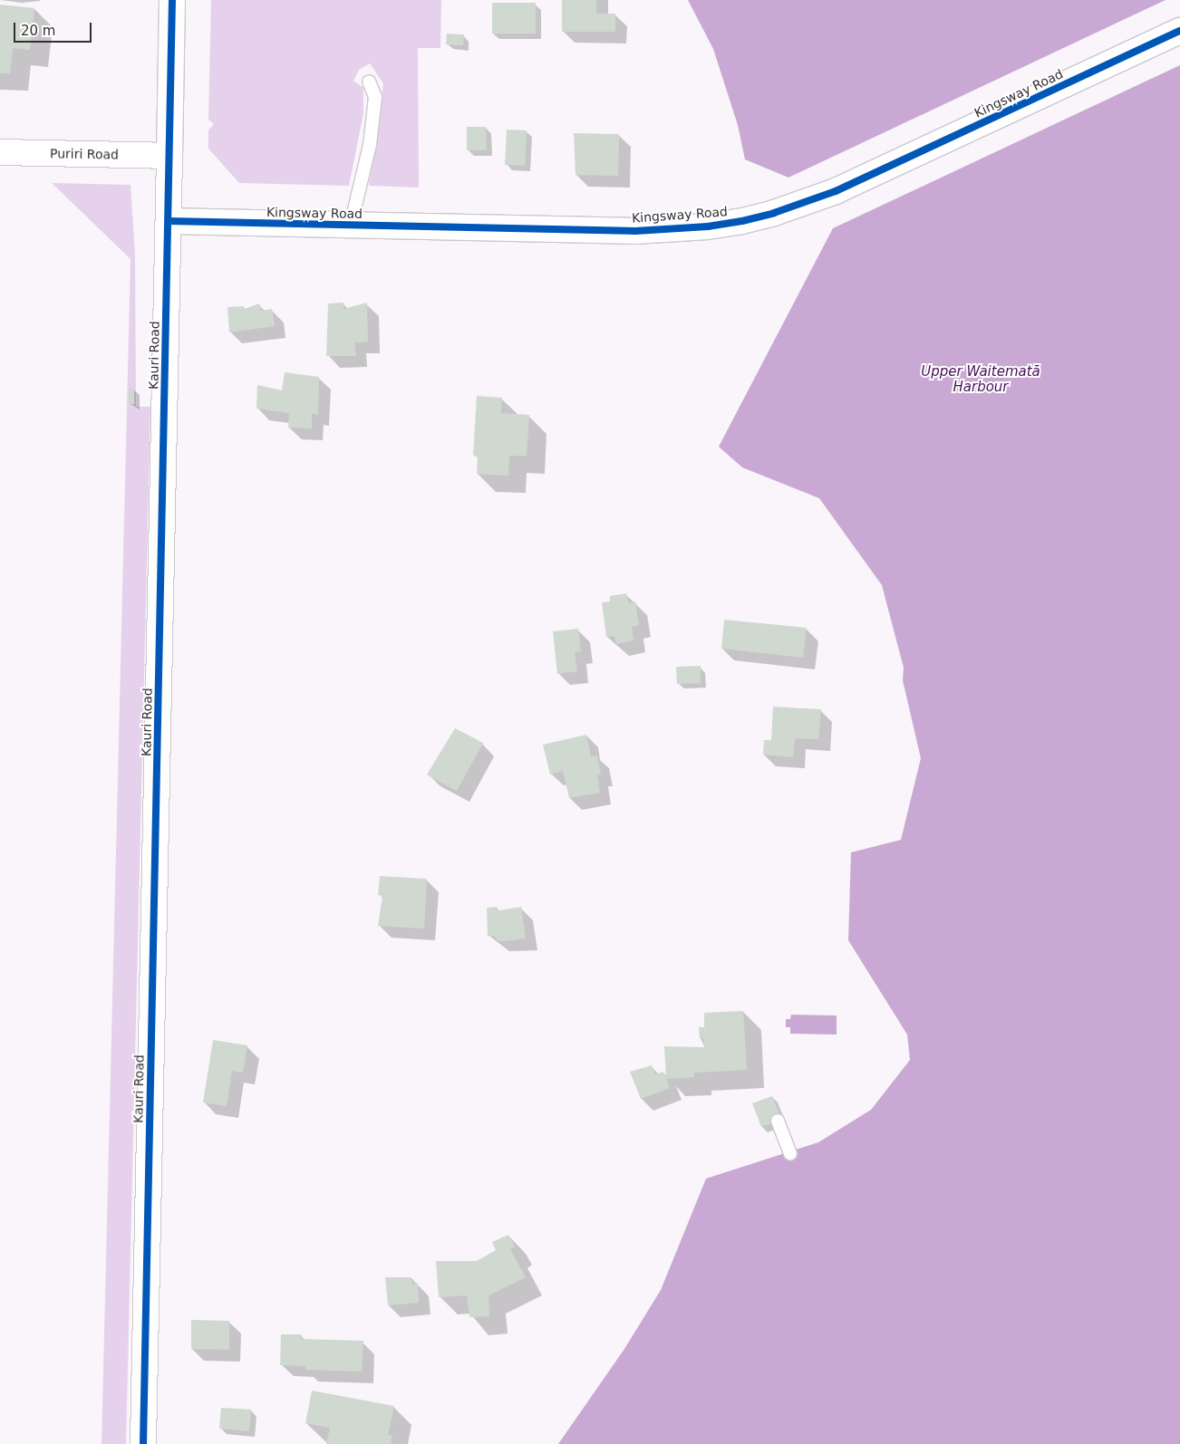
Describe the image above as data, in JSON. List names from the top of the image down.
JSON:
{
  "streets": {
    "street": ["Kingsway Road", "Puriri Road", "Kauri Road"]
  },
  "crossings": [
    ["Kingsway Road", "Kauri Road"],
    ["Puriri Road", "Kauri Road"]
  ],
  "water": ["Upper Waitematā Harbour"],
  "scale_bar": "20 m"
}
